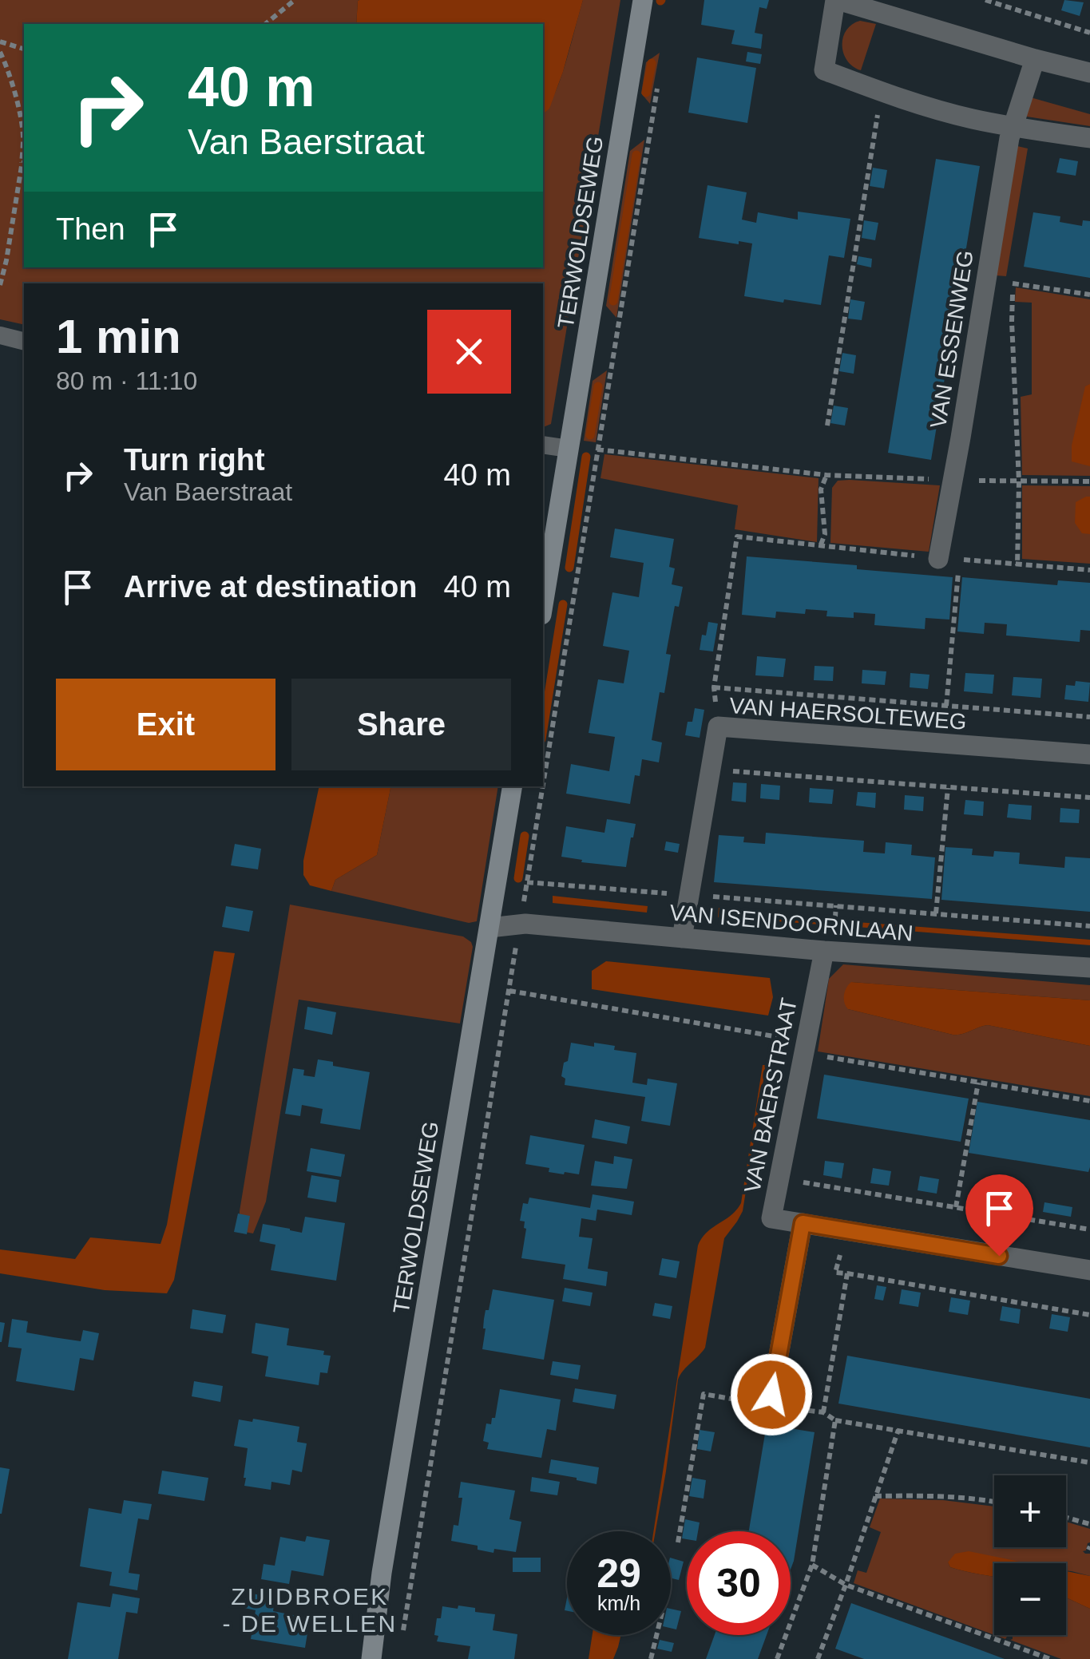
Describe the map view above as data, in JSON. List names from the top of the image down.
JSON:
{
  "streets": {
    "street": [
      "TERWOLDSEWEG",
      "VAN ESSENWEG",
      "VAN HAERSOLTEWEG",
      "VAN ISENDOORNLAAN",
      "VAN BAERSTRAAT"
    ]
  },
  "crossings": [
    ["TERWOLDSEWEG", "VAN ISENDOORNLAAN"],
    ["VAN HAERSOLTEWEG", "VAN ISENDOORNLAAN"],
    ["VAN ISENDOORNLAAN", "VAN BAERSTRAAT"]
  ],
  "districts": ["ZUIDBROEK - DE WELLEN"],
  "page": {
    "turn": ["40 m", "Van Baerstraat"],
    "then": "Then",
    "heading": ["1 min", "80 m · 11:10"],
    "list": [
      {
        "name": "Turn right",
        "note": "Van Baerstraat",
        "value": "40 m"
      },
      {
        "name": "Arrive at destination",
        "value": "40 m"
      }
    ],
    "buttons": ["Exit", "Share"],
    "map_buttons": ["+", "−"],
    "speed": "29 km/h",
    "limit": "30"
  }
}
